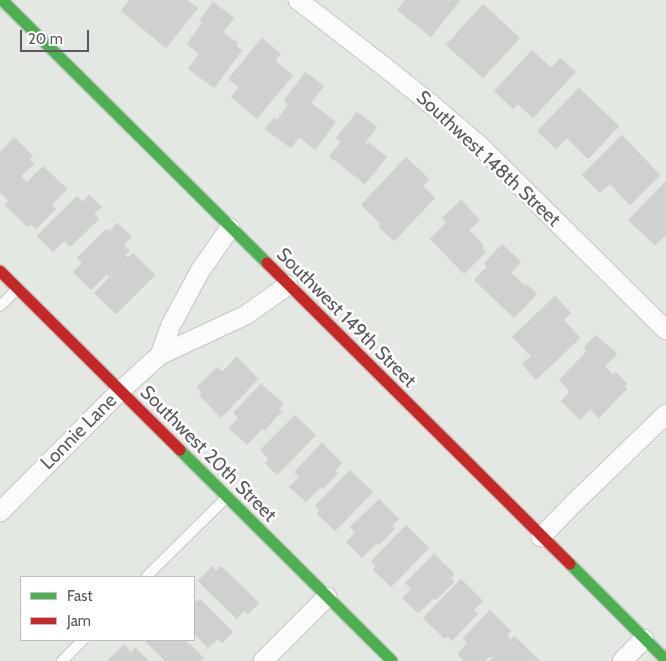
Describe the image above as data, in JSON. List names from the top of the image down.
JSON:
{
  "streets": {
    "street": [
      "Southwest 148th Street",
      "Southwest 149th Street",
      "Lonnie Lane",
      "Southwest 20th Street"
    ]
  },
  "crossings": [
    ["Southwest 149th Street", "Lonnie Lane"],
    ["Lonnie Lane", "Southwest 20th Street"]
  ],
  "legend": ["Fast", "Jam"],
  "scale_bar": "20 m"
}
